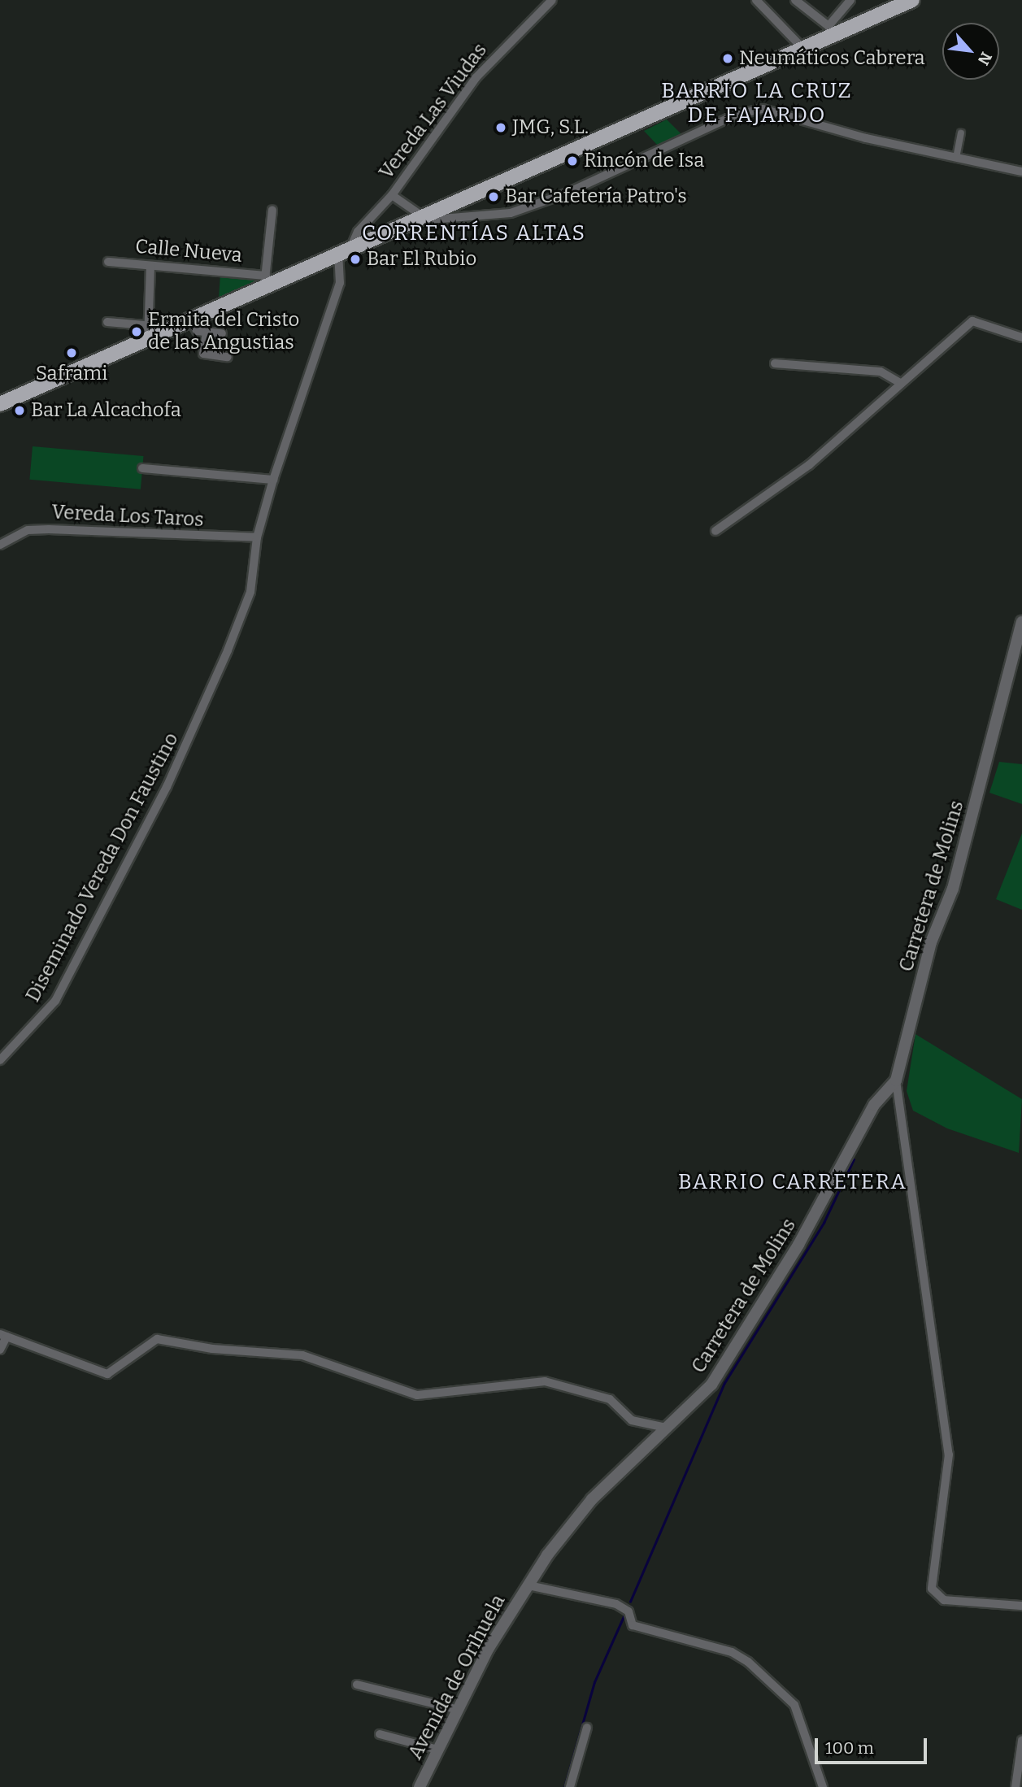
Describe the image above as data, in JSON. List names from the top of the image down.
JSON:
{
  "streets": {
    "street": [
      "Vereda Las Viudas",
      "Calle Nueva",
      "Vereda Los Taros",
      "Diseminado Vereda Don Faustino",
      "Carretera de Molins",
      "Avenida de Orihuela"
    ]
  },
  "crossings": [
    ["Vereda Las Viudas", "Diseminado Vereda Don Faustino"],
    ["Vereda Los Taros", "Diseminado Vereda Don Faustino"],
    ["Carretera de Molins", "Avenida de Orihuela"]
  ],
  "districts": ["BARRIO LA CRUZ DE FAJARDO", "CORRENTÍAS ALTAS", "BARRIO CARRETERA"],
  "places": [
    "Neumáticos Cabrera",
    "JMG, S.L.",
    "Rincón de Isa",
    "Bar Cafetería Patro's",
    "Bar El Rubio",
    "Ermita del Cristo de las Angustias",
    "Saframi",
    "Bar La Alcachofa"
  ],
  "scale_bar": "100 m",
  "north": "bottom right"
}
